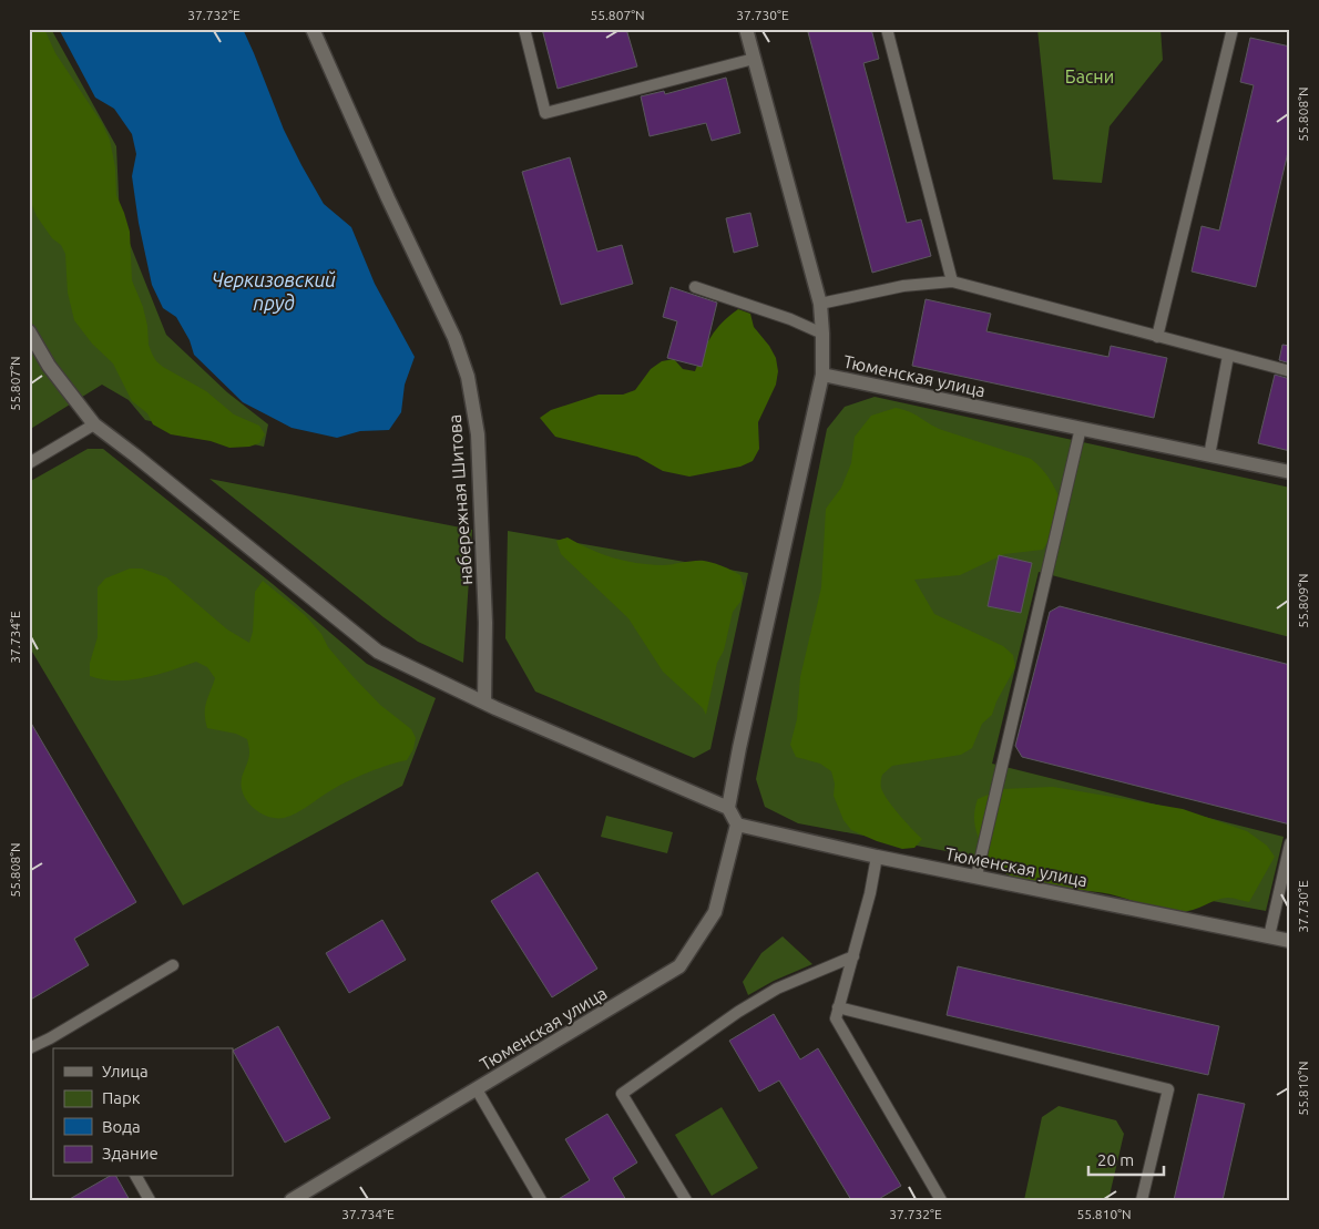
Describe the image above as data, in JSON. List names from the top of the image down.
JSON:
{
  "streets": {
    "street": ["Тюменская улица", "набережная Шитова"]
  },
  "water": ["Черкизовский пруд"],
  "parks": ["Басни"],
  "legend": [
    "Улица",
    "Парк",
    "Вода",
    "Здание"
  ],
  "scale_bar": "20 m",
  "coordinates": [
    "37.732°E",
    "55.807°N",
    "37.730°E",
    "55.808°N",
    "55.809°N",
    "37.734°E",
    "55.810°N"
  ]
}
